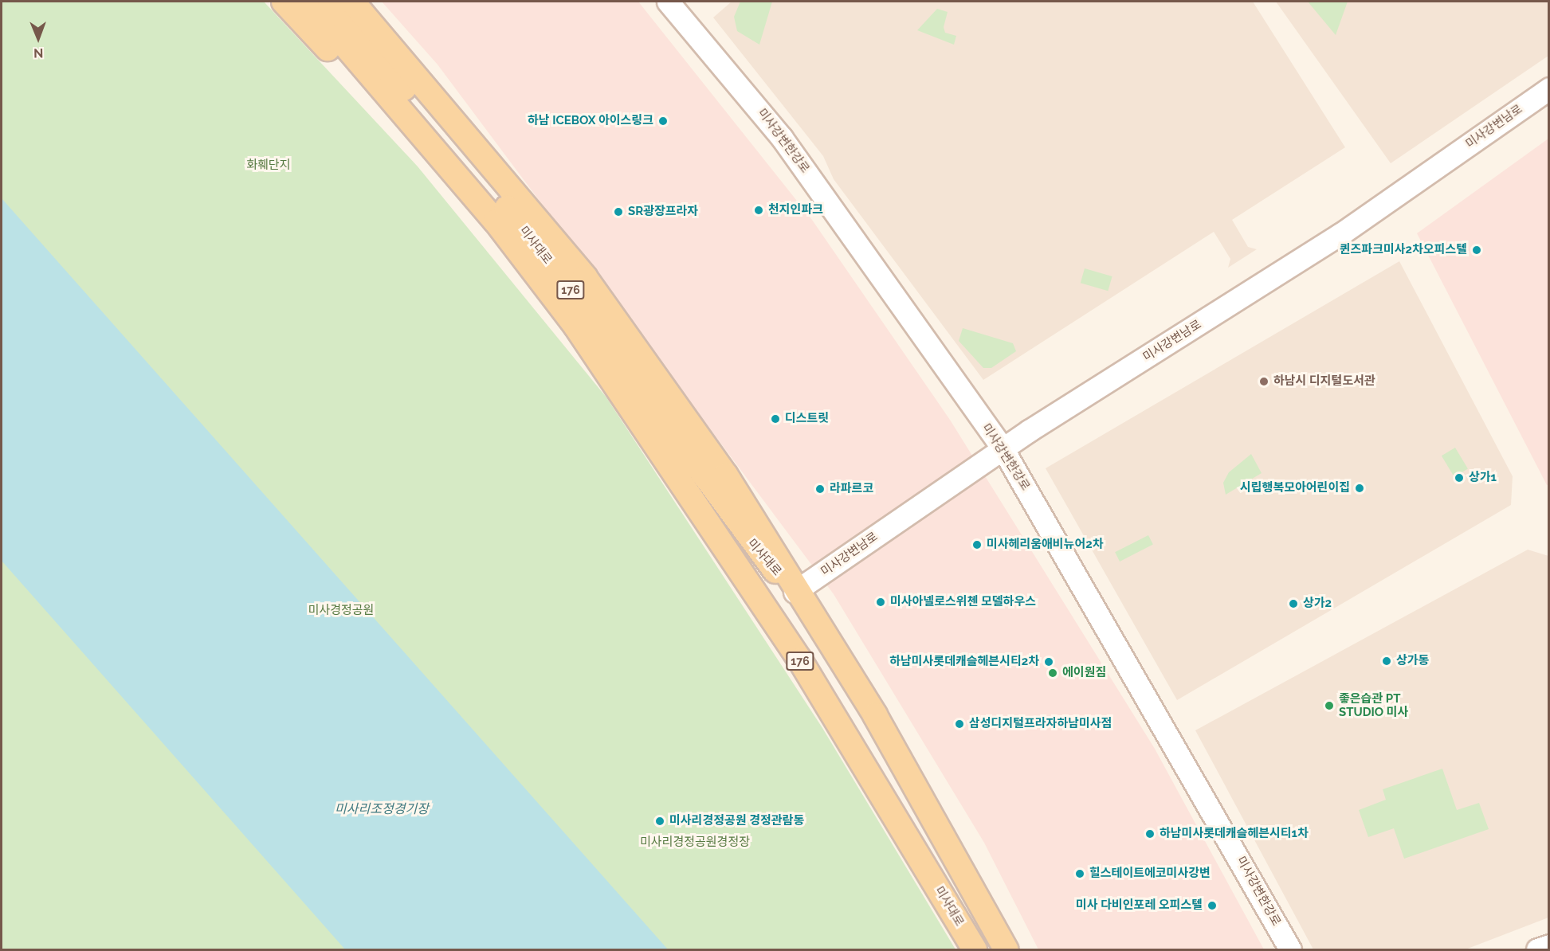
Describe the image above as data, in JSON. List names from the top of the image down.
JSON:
{
  "streets": {
    "main road": ["미사대로", "176"],
    "street": ["미사강변남로", "미사강변한강로"]
  },
  "crossings": [
    ["미사강변남로", "미사강변한강로"],
    ["미사강변남로", "미사대로"]
  ],
  "water": ["미사리조정경기장"],
  "parks": ["화훼단지", "미사경정공원", "미사리경정공원경정장"],
  "places": [
    "하남 ICEBOX 아이스링크",
    "천지인파크",
    "SR광장프라자",
    "퀸즈파크미사2차오피스텔",
    "하남시 디지털도서관",
    "디스트릿",
    "상가1",
    "시립행복모아어린이집",
    "라파르코",
    "미사헤리움애비뉴어2차",
    "미사아넬로스위첸 모델하우스",
    "상가2",
    "상가동",
    "하남미사롯데캐슬헤븐시티2차",
    "에이원짐",
    "좋은습관 PT STUDIO 미사",
    "삼성디지털프라자하남미사점",
    "미사리경정공원 경정관람동",
    "하남미사롯데캐슬헤븐시티1차",
    "힐스테이트에코미사강변",
    "미사 다비인포레 오피스텔"
  ],
  "north": "bottom"
}
